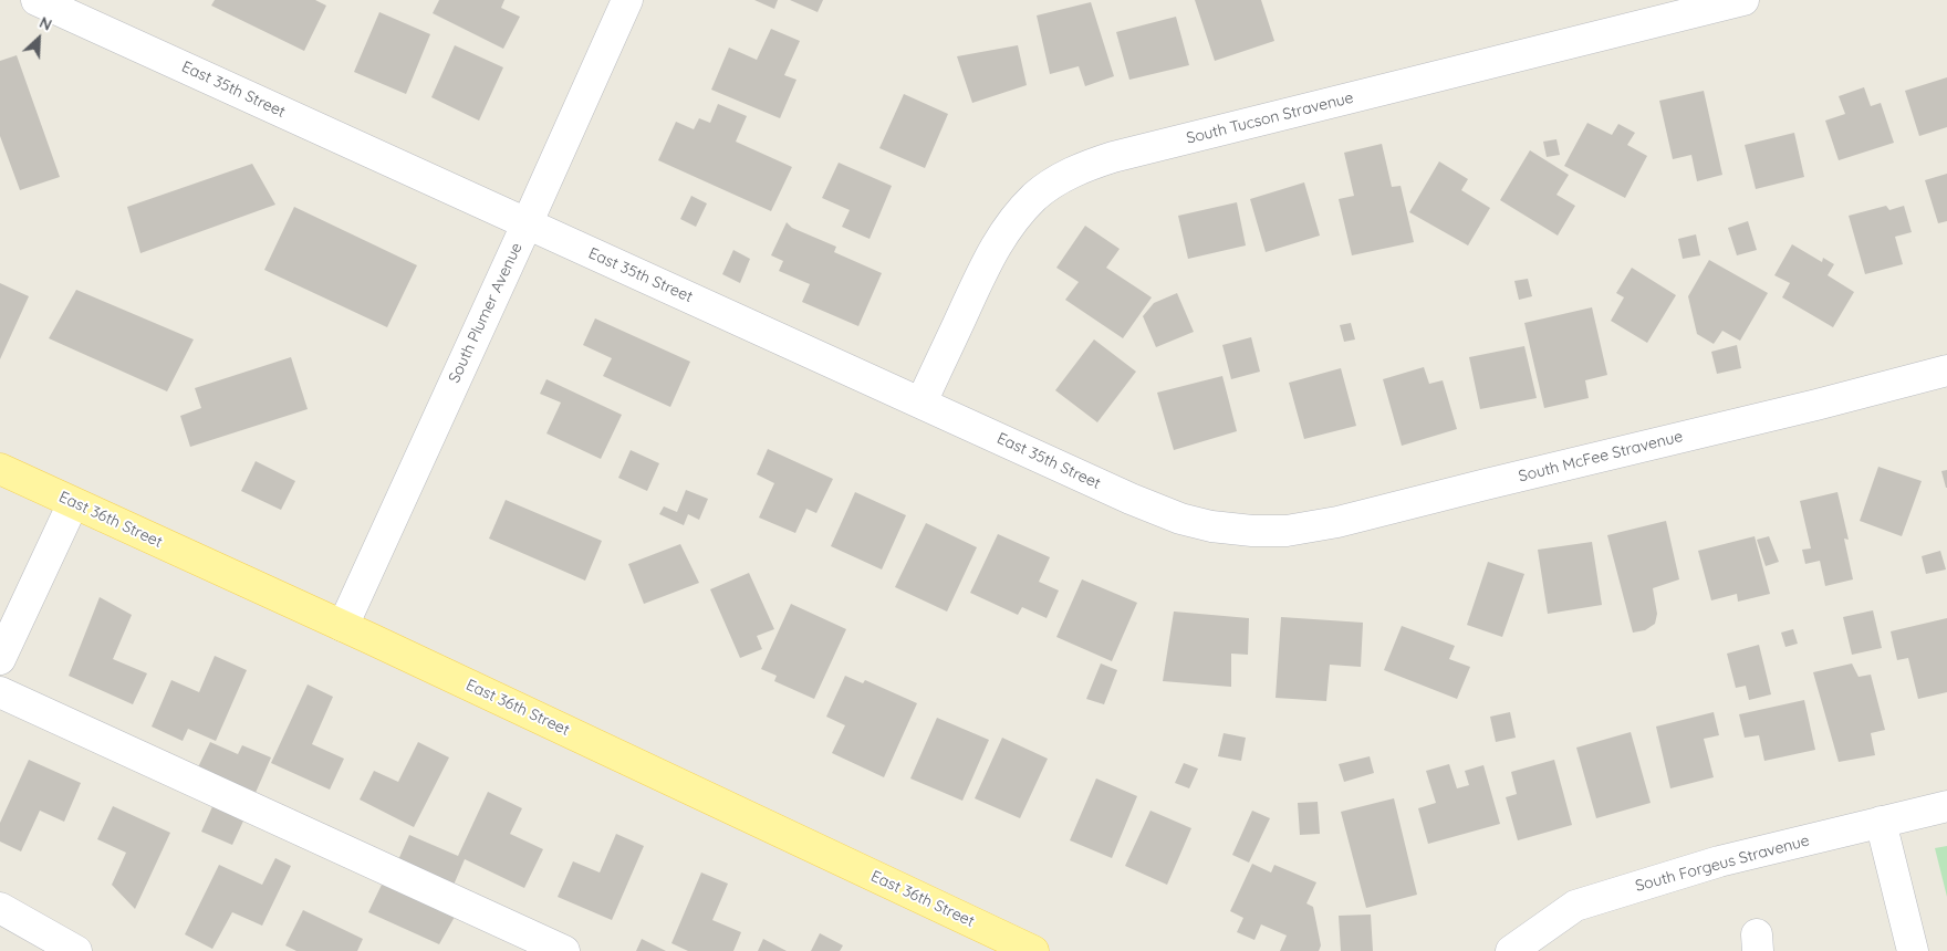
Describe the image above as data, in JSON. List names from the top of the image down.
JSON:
{
  "streets": {
    "main road": ["East 36th Street"],
    "street": [
      "East 35th Street",
      "South Tucson Stravenue",
      "South Plumer Avenue",
      "South McFee Stravenue",
      "South Forgeus Stravenue"
    ]
  },
  "crossings": [
    ["East 35th Street", "South Tucson Stravenue"],
    ["East 35th Street", "South Plumer Avenue"],
    ["East 35th Street", "South McFee Stravenue"],
    ["South Plumer Avenue", "East 36th Street"]
  ],
  "north": "top right"
}
